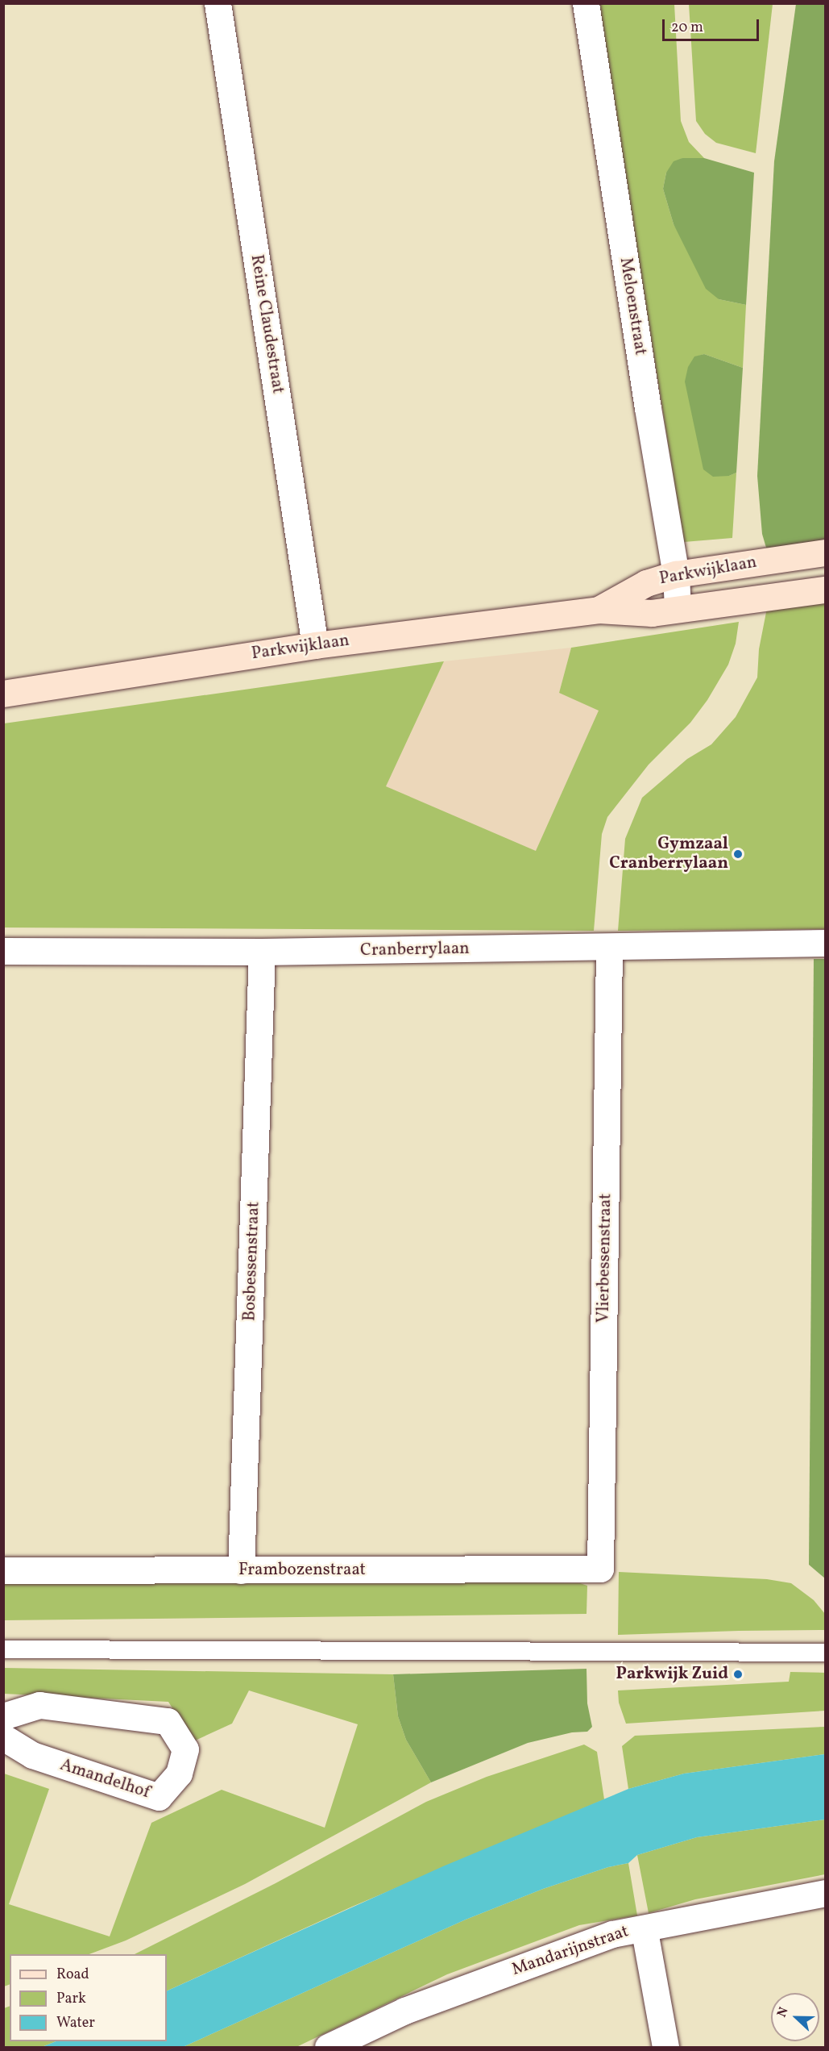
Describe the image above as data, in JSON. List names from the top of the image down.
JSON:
{
  "streets": {
    "street": [
      "Meloenstraat",
      "Reine Claudestraat",
      "Parkwijklaan",
      "Cranberrylaan",
      "Vlierbessenstraat",
      "Bosbessenstraat",
      "Frambozenstraat",
      "Amandelhof",
      "Mandarijnstraat"
    ]
  },
  "crossings": [
    ["Meloenstraat", "Parkwijklaan"],
    ["Reine Claudestraat", "Parkwijklaan"],
    ["Cranberrylaan", "Vlierbessenstraat"],
    ["Cranberrylaan", "Bosbessenstraat"],
    ["Vlierbessenstraat", "Frambozenstraat"],
    ["Bosbessenstraat", "Frambozenstraat"]
  ],
  "places": ["Gymzaal Cranberrylaan", "Parkwijk Zuid"],
  "legend": ["Road", "Park", "Water"],
  "scale_bar": "20 m",
  "north": "left"
}
